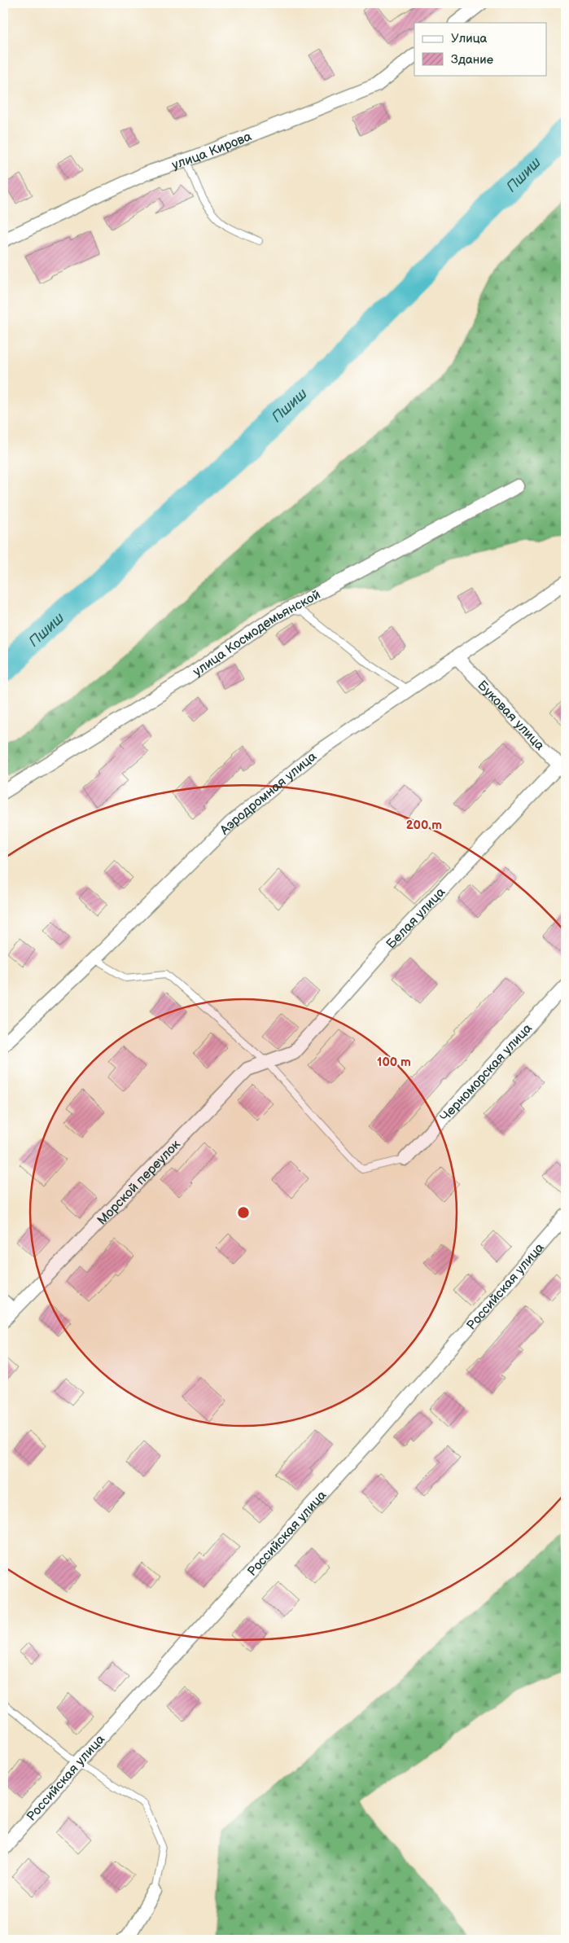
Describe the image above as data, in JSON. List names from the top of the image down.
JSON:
{
  "streets": {
    "street": [
      "улица Кирова",
      "улица Космодемьянской",
      "Буковая улица",
      "Аэродромная улица",
      "Белая улица",
      "Черноморская улица",
      "Морской переулок",
      "Российская улица"
    ]
  },
  "crossings": [
    ["Буковая улица", "Аэродромная улица"],
    ["Буковая улица", "Белая улица"],
    ["Белая улица", "Морской переулок"]
  ],
  "water": ["Пшиш"],
  "legend": ["Улица", "Здание"],
  "rings": ["200 m", "100 m"]
}
